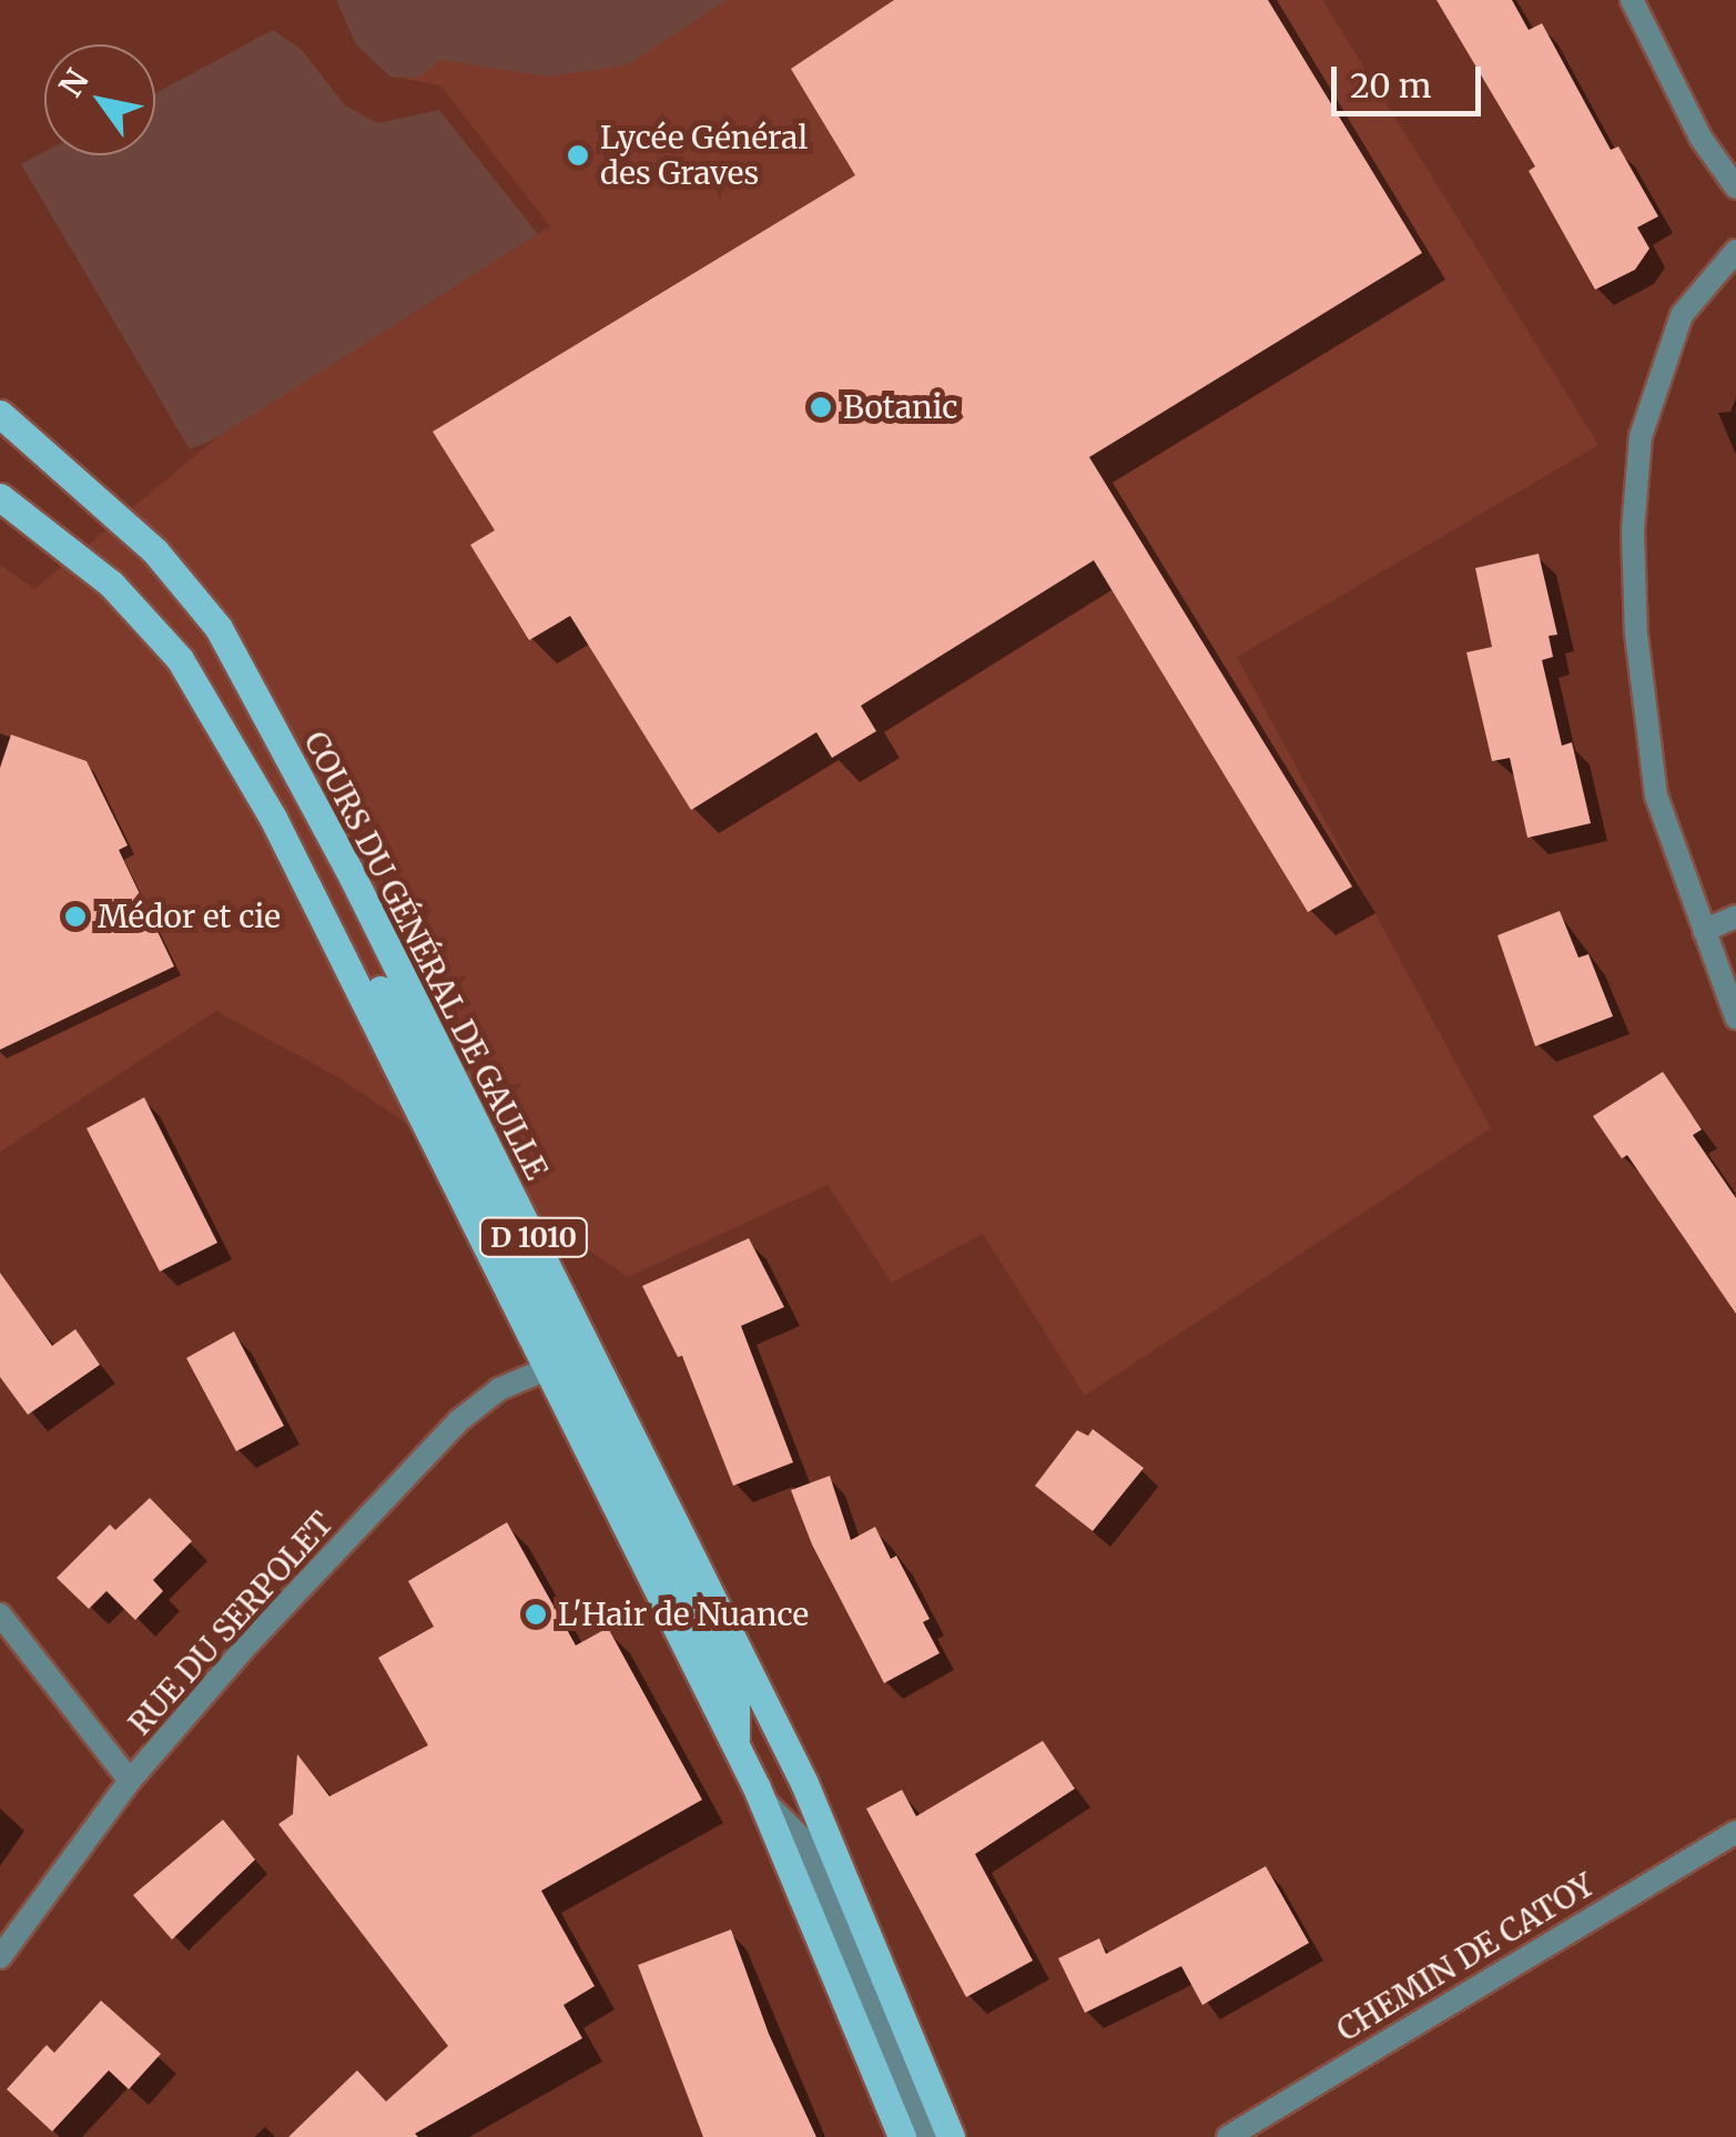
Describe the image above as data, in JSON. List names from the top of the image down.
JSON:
{
  "streets": {
    "main road": ["COURS DU GÉNÉRAL DE GAULLE", "D 1010"],
    "street": ["RUE DU SERPOLET", "CHEMIN DE CATOY"]
  },
  "crossings": [
    ["COURS DU GÉNÉRAL DE GAULLE", "RUE DU SERPOLET"]
  ],
  "places": [
    "Lycée Général des Graves",
    "Botanic",
    "Médor et cie",
    "L'Hair de Nuance"
  ],
  "scale_bar": "20 m",
  "north": "top left"
}
